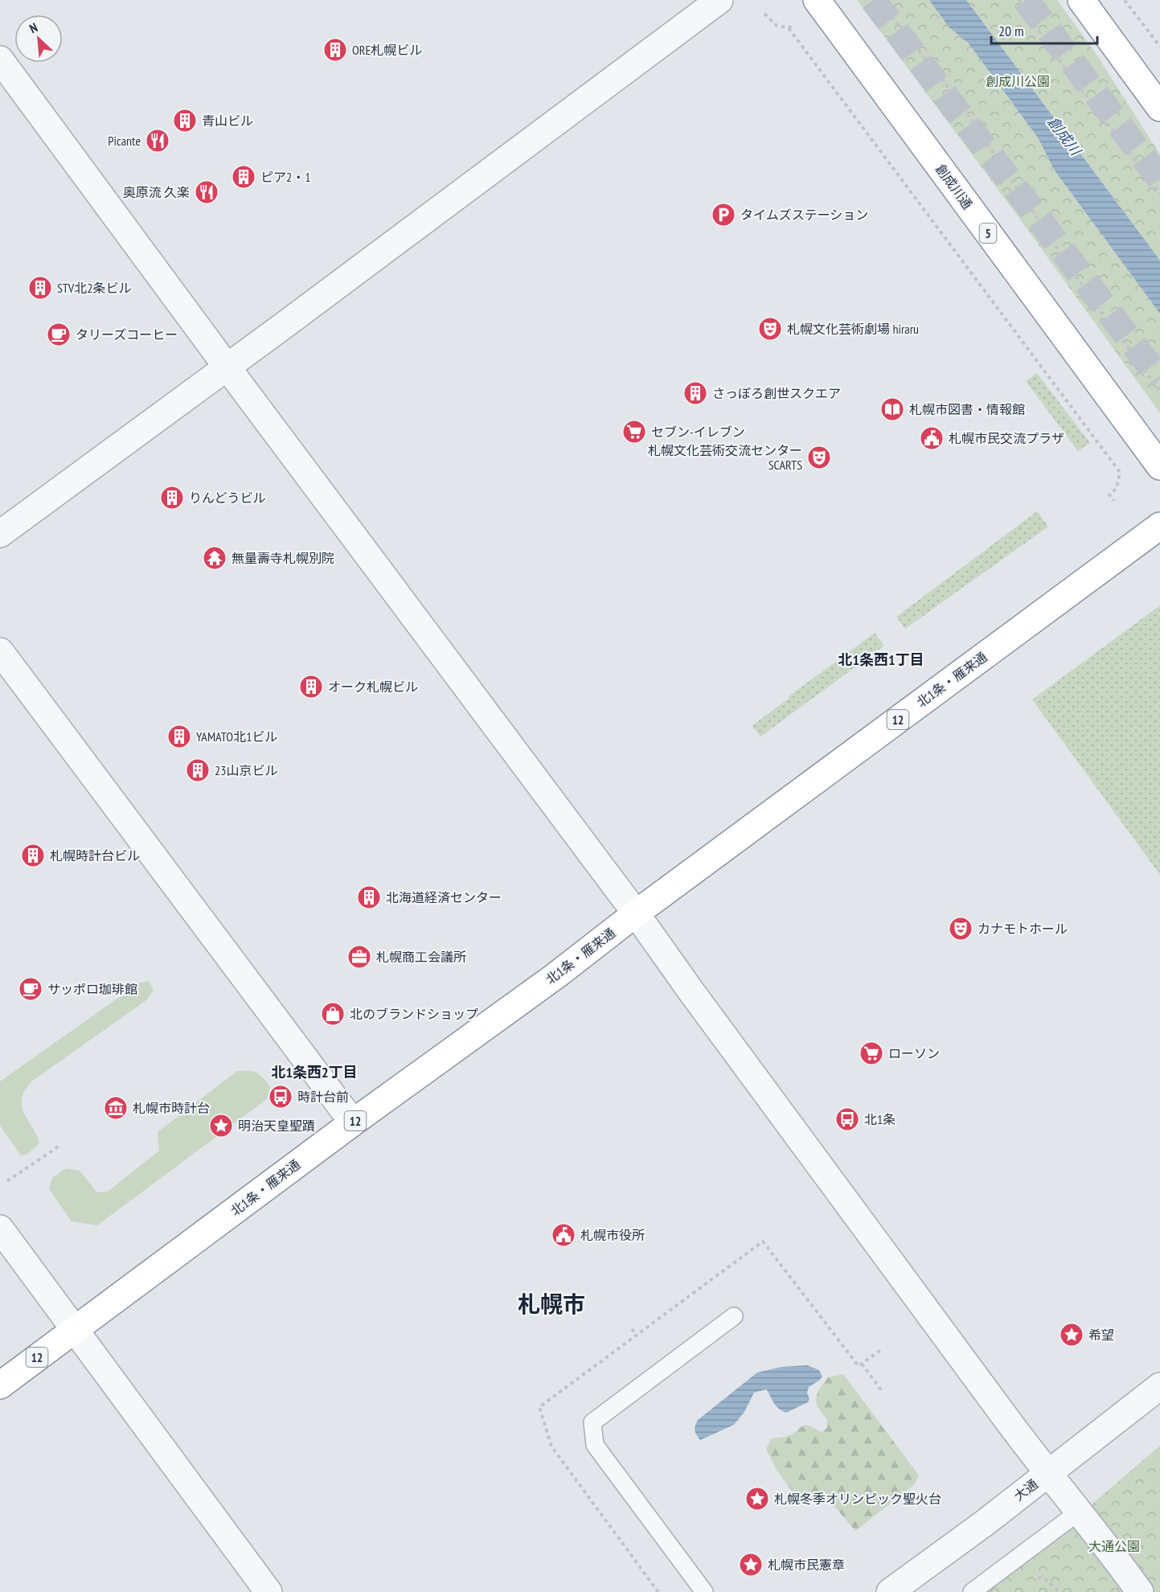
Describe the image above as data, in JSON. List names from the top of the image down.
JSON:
{
  "streets": {
    "highway": [
      "創成川通",
      "5",
      "北1条・雁来通",
      "12"
    ],
    "street": ["大通"]
  },
  "districts": ["北1条西1丁目", "北1条西2丁目", "札幌市"],
  "water": ["創成川"],
  "parks": ["創成川公園", "大通公園"],
  "places": {
    "building": [
      "ORE札幌ビル",
      "青山ビル",
      "ピア2・1",
      "STV北2条ビル",
      "さっぽろ創世スクエア",
      "りんどうビル",
      "オーク札幌ビル",
      "YAMATO北1ビル",
      "23山京ビル",
      "札幌時計台ビル",
      "北海道経済センター"
    ],
    "restaurant": ["Picante", "奥原流 久楽"],
    "parking": ["タイムズステーション"],
    "theatre": ["札幌文化芸術劇場 hiraru", "札幌文化芸術交流センター SCARTS", "カナモトホール"],
    "cafe": ["タリーズコーヒー", "サッポロ珈琲館"],
    "library": ["札幌市図書・情報館"],
    "supermarket": ["セブン-イレブン", "ローソン"],
    "public building": ["札幌市民交流プラザ", "札幌市役所"],
    "temple": ["無量壽寺札幌別院"],
    "office": ["札幌商工会議所"],
    "shop": ["北のブランドショップ"],
    "bus stop": ["時計台前", "北1条"],
    "museum": ["札幌市時計台"],
    "place": [
      "明治天皇聖蹟",
      "希望",
      "札幌冬季オリンピック聖火台",
      "札幌市民憲章"
    ]
  },
  "scale_bar": "20 m",
  "north": "top left"
}
